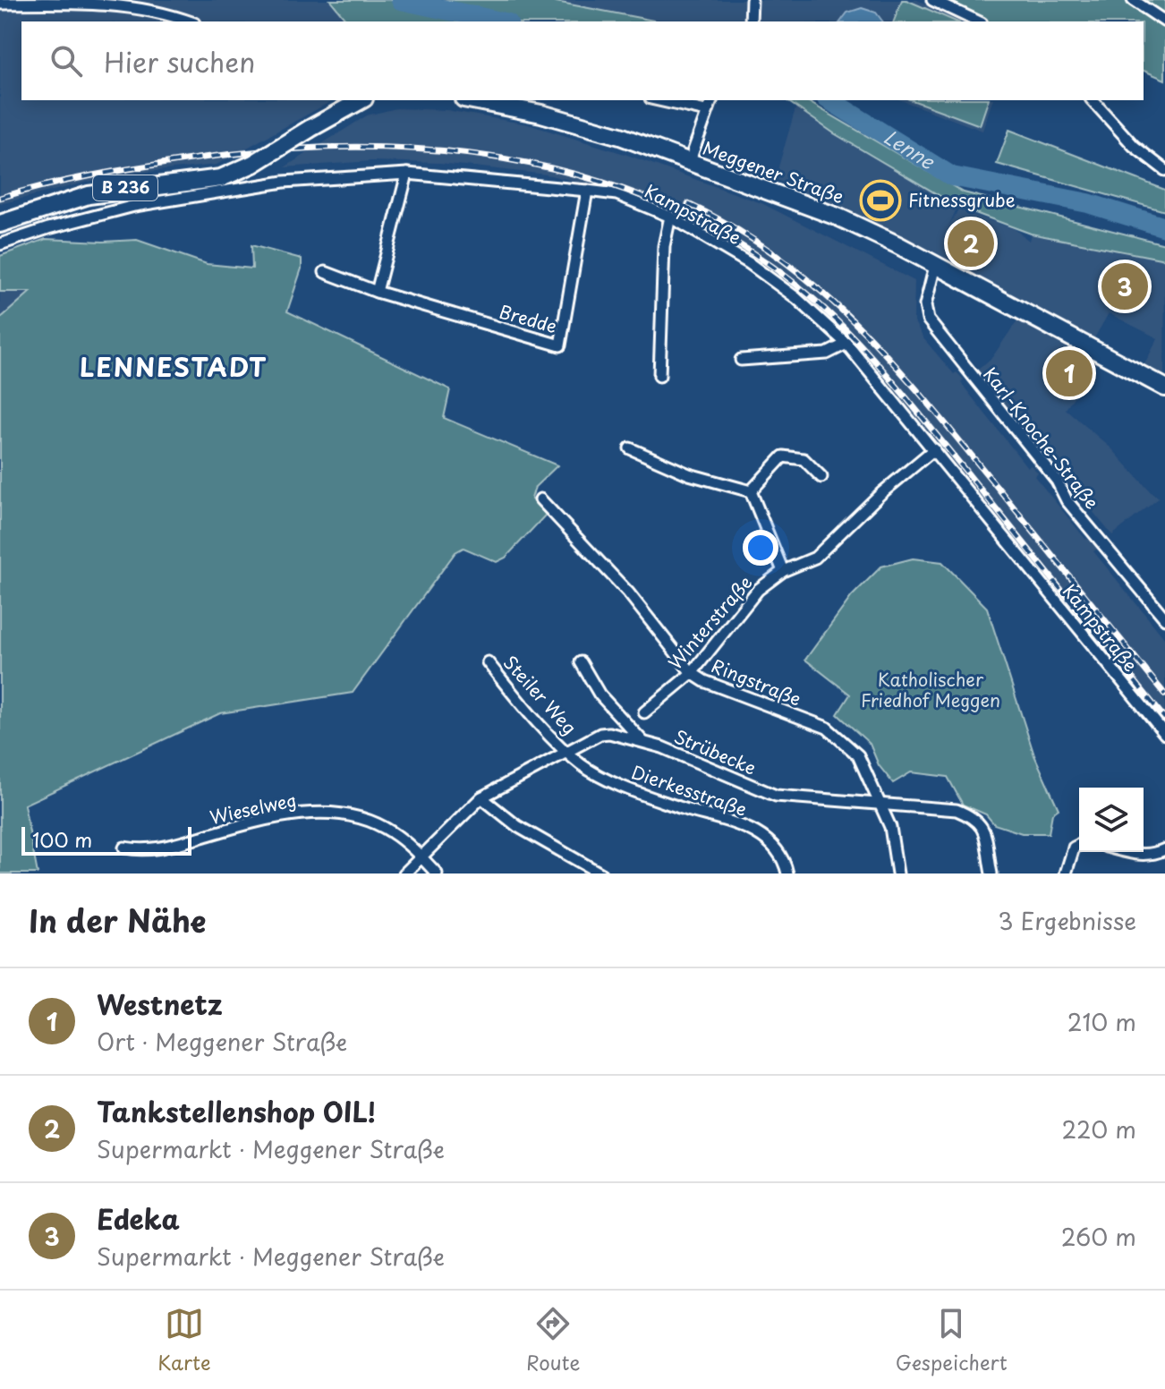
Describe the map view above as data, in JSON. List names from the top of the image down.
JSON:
{
  "streets": {
    "main road": ["Meggener Straße", "B 236"],
    "street": [
      "Kampstraße",
      "Bredde",
      "Karl-Knoche-Straße",
      "Winterstraße",
      "Ringstraße",
      "Steiler Weg",
      "Strübecke",
      "Dierkesstraße",
      "Wieselweg"
    ]
  },
  "crossings": [
    ["Meggener Straße", "Karl-Knoche-Straße"],
    ["Kampstraße", "Bredde"],
    ["Kampstraße", "Winterstraße"],
    ["Winterstraße", "Ringstraße"],
    ["Ringstraße", "Strübecke"],
    ["Steiler Weg", "Strübecke"],
    ["Steiler Weg", "Dierkesstraße"],
    ["Strübecke", "Dierkesstraße"],
    ["Strübecke", "Wieselweg"]
  ],
  "districts": ["LENNESTADT"],
  "water": ["Lenne"],
  "parks": ["Katholischer Friedhof Meggen"],
  "places": {
    "sports": ["Fitnessgrube"]
  },
  "scale_bar": "100 m",
  "page": {
    "search": "Hier suchen",
    "pins": ["2", "3", "1"],
    "scale": "100 m",
    "heading": ["In der Nähe", "3 Ergebnisse"],
    "list": [
      {
        "mark": "1",
        "name": "Westnetz",
        "note": "Ort · Meggener Straße",
        "value": "210 m"
      },
      {
        "mark": "2",
        "name": "Tankstellenshop OIL!",
        "note": "Supermarkt · Meggener Straße",
        "value": "220 m"
      },
      {
        "mark": "3",
        "name": "Edeka",
        "note": "Supermarkt · Meggener Straße",
        "value": "260 m"
      }
    ],
    "nav": ["Karte", "Route", "Gespeichert"]
  }
}
